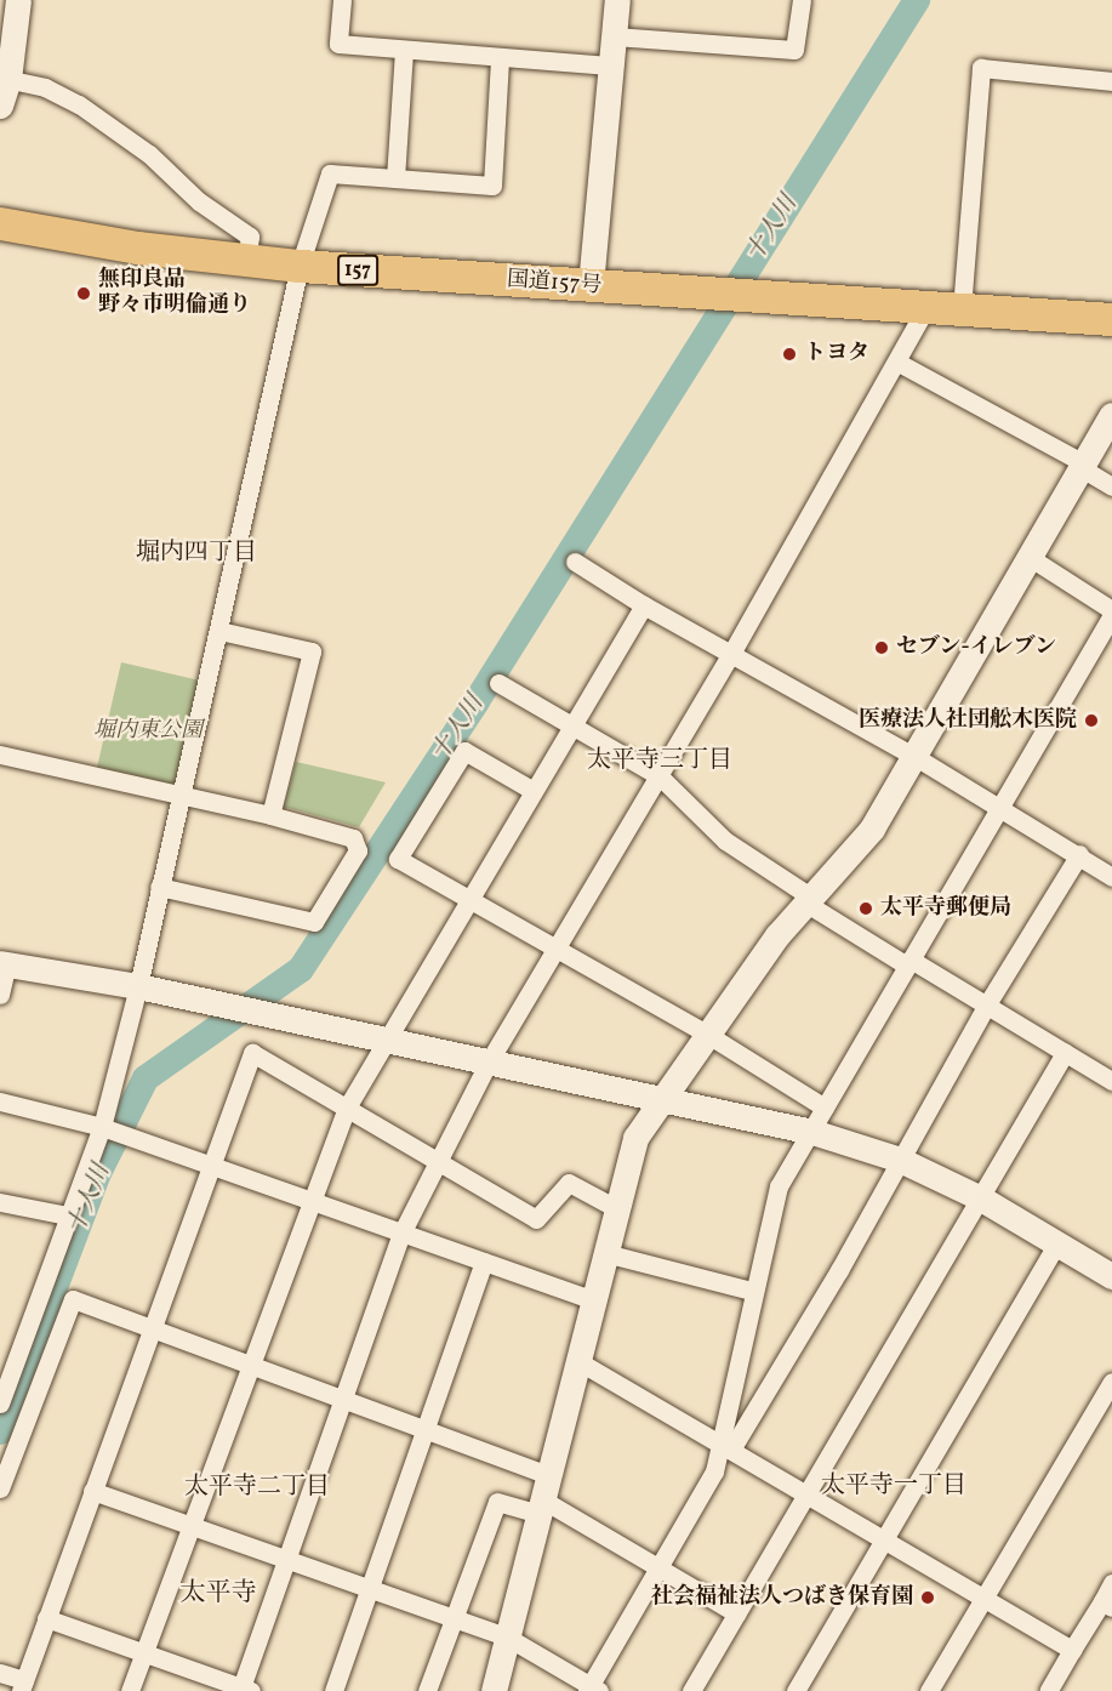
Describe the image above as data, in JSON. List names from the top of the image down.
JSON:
{
  "streets": {
    "highway": ["157", "国道157号"]
  },
  "districts": [
    "堀内四丁目",
    "太平寺三丁目",
    "太平寺一丁目",
    "太平寺二丁目",
    "太平寺"
  ],
  "water": ["十人川"],
  "parks": ["堀内東公園"],
  "places": [
    "無印良品 野々市明倫通り",
    "トヨタ",
    "セブン-イレブン",
    "医療法人社団舩木医院",
    "太平寺郵便局",
    "社会福祉法人つばき保育園"
  ]
}
